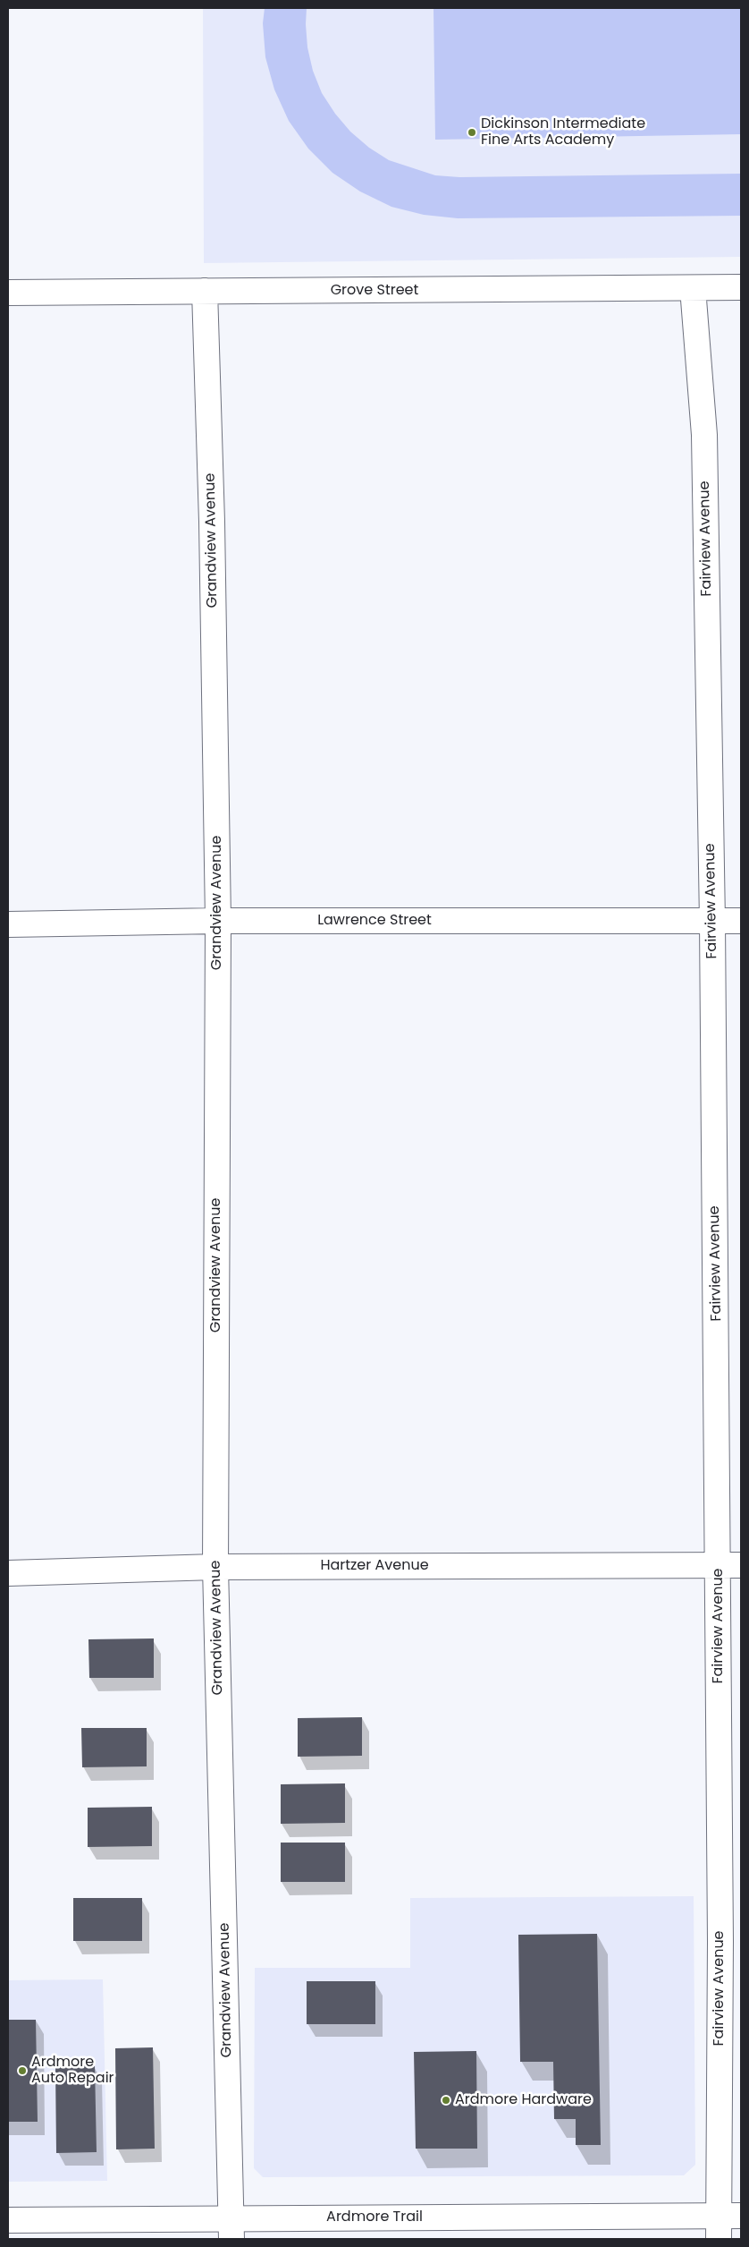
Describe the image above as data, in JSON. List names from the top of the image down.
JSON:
{
  "streets": {
    "street": [
      "Grove Street",
      "Fairview Avenue",
      "Grandview Avenue",
      "Lawrence Street",
      "Hartzer Avenue",
      "Ardmore Trail"
    ]
  },
  "crossings": [
    ["Grove Street", "Fairview Avenue"],
    ["Grove Street", "Grandview Avenue"],
    ["Fairview Avenue", "Lawrence Street"],
    ["Fairview Avenue", "Hartzer Avenue"],
    ["Fairview Avenue", "Ardmore Trail"],
    ["Grandview Avenue", "Lawrence Street"],
    ["Grandview Avenue", "Hartzer Avenue"],
    ["Grandview Avenue", "Ardmore Trail"]
  ],
  "places": ["Dickinson Intermediate Fine Arts Academy", "Ardmore Auto Repair", "Ardmore Hardware"]
}
